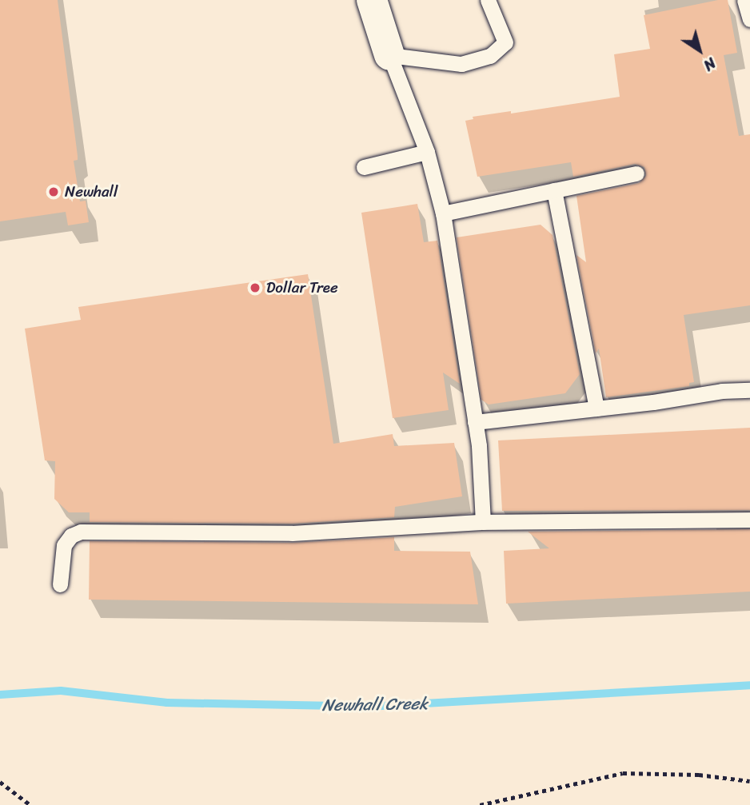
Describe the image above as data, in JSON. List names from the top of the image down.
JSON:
{
  "water": ["Newhall Creek"],
  "places": ["Newhall", "Dollar Tree"],
  "north": "bottom right"
}
